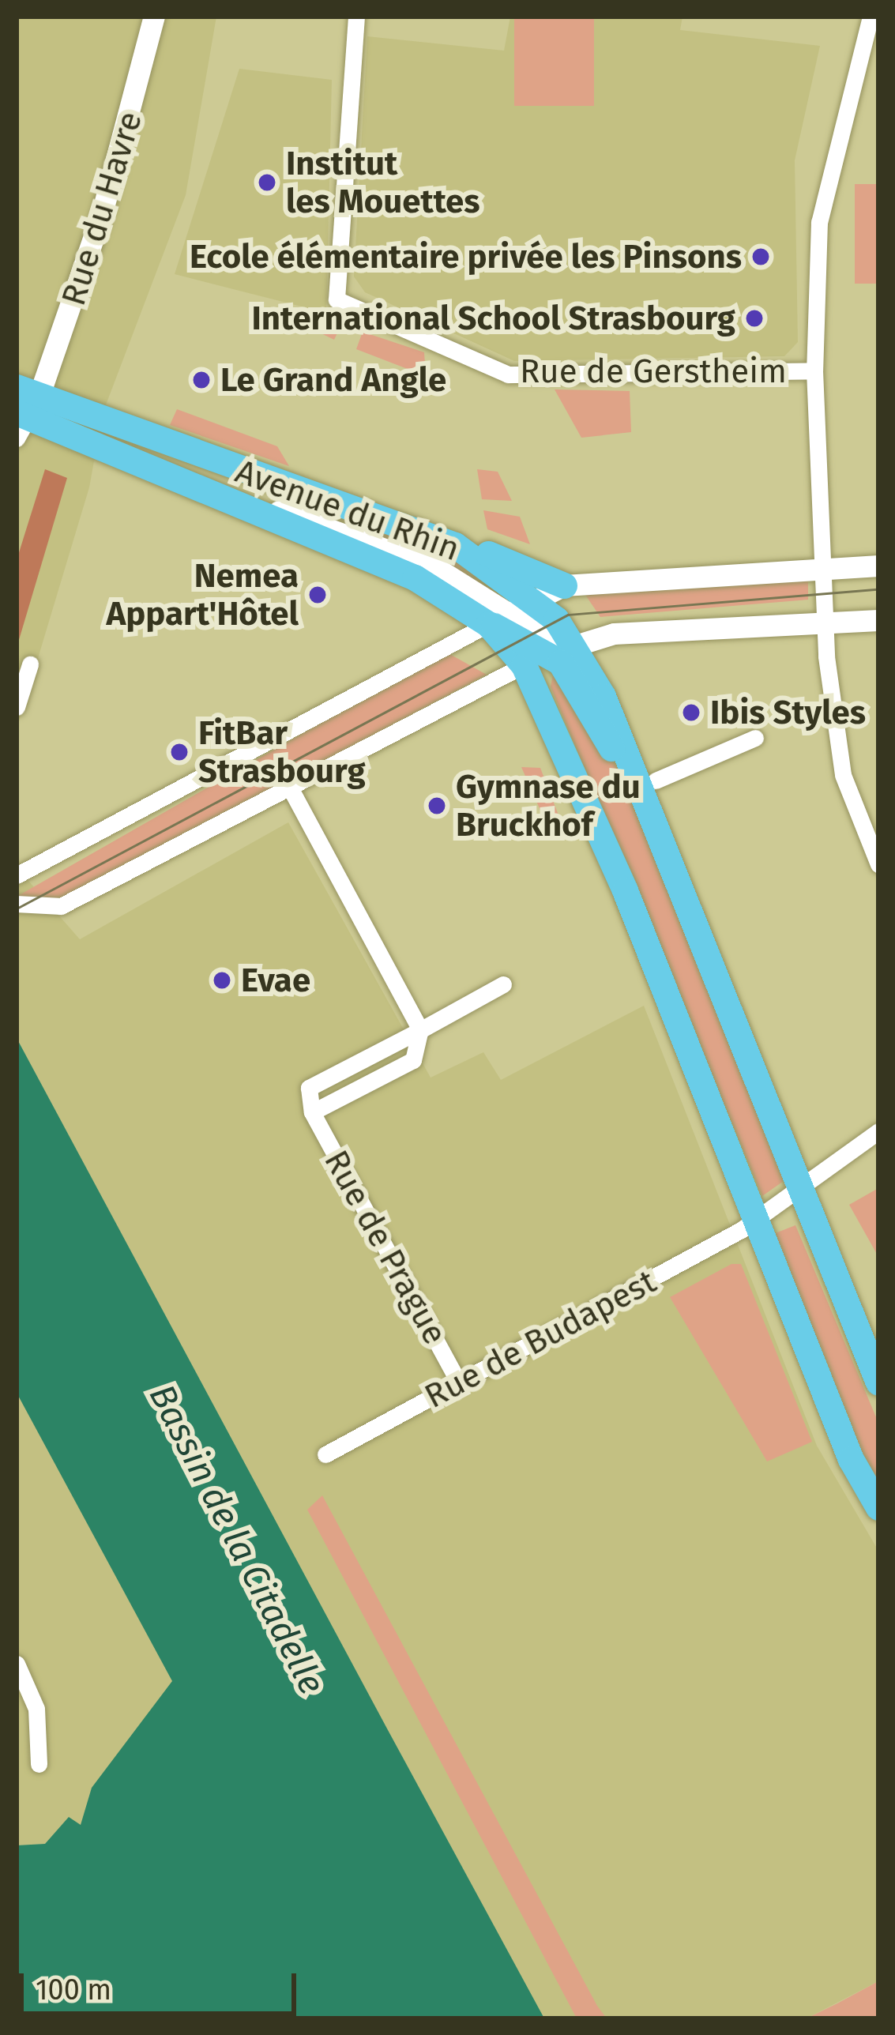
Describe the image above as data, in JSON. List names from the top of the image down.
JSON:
{
  "streets": {
    "main road": ["Rue du Havre", "Avenue du Rhin"],
    "street": ["Rue de Gerstheim", "Rue de Prague", "Rue de Budapest"]
  },
  "crossings": [
    ["Rue du Havre", "Avenue du Rhin"],
    ["Avenue du Rhin", "Rue de Budapest"],
    ["Rue de Prague", "Rue de Budapest"]
  ],
  "water": ["Bassin de la Citadelle"],
  "places": [
    "Institut les Mouettes",
    "Ecole élémentaire privée les Pinsons",
    "International School Strasbourg",
    "Le Grand Angle",
    "Nemea Appart'Hôtel",
    "Ibis Styles",
    "FitBar Strasbourg",
    "Gymnase du Bruckhof",
    "Evae"
  ],
  "scale_bar": "100 m"
}
